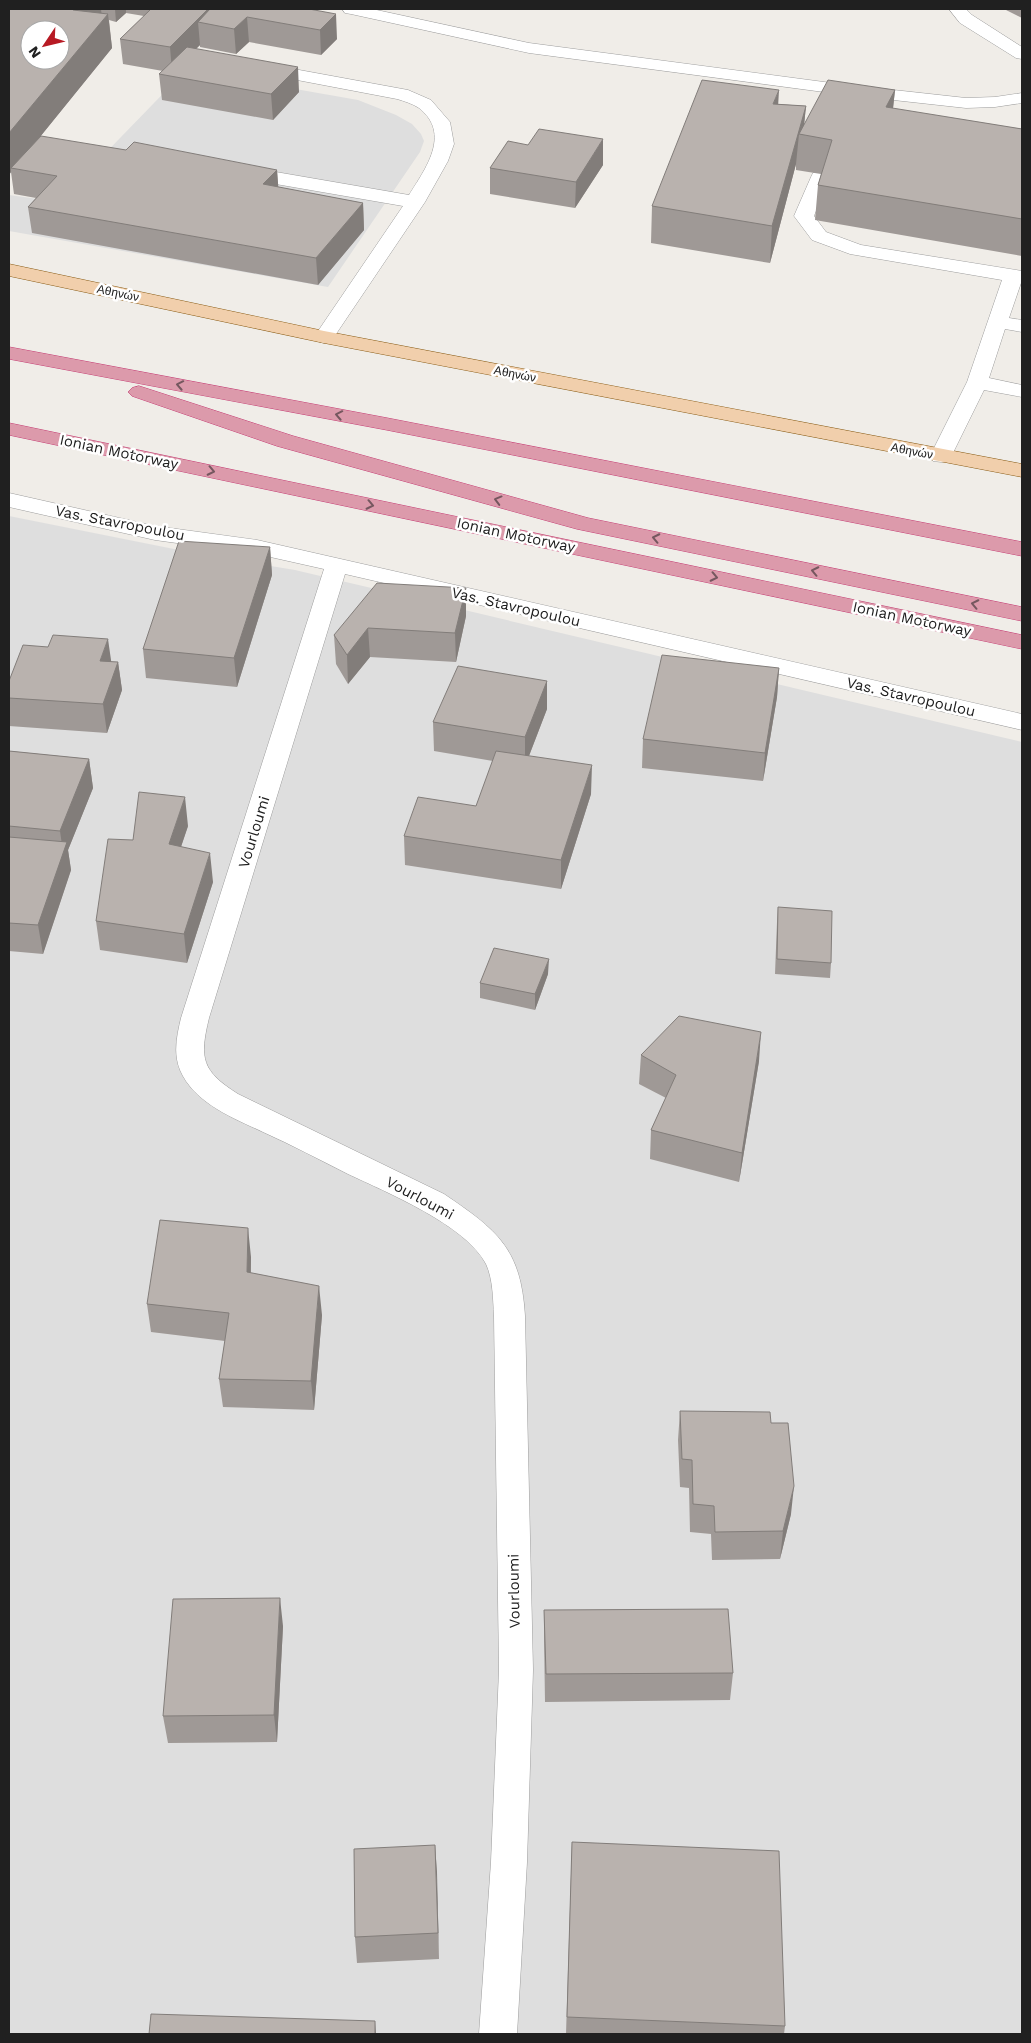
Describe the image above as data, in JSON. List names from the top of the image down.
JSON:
{
  "streets": {
    "highway": ["Ionian Motorway"],
    "main road": ["Αθηνών"],
    "street": ["Vas. Stavropoulou", "Vourloumi"]
  },
  "crossings": [
    ["Vas. Stavropoulou", "Vourloumi"]
  ],
  "north": "bottom left"
}
